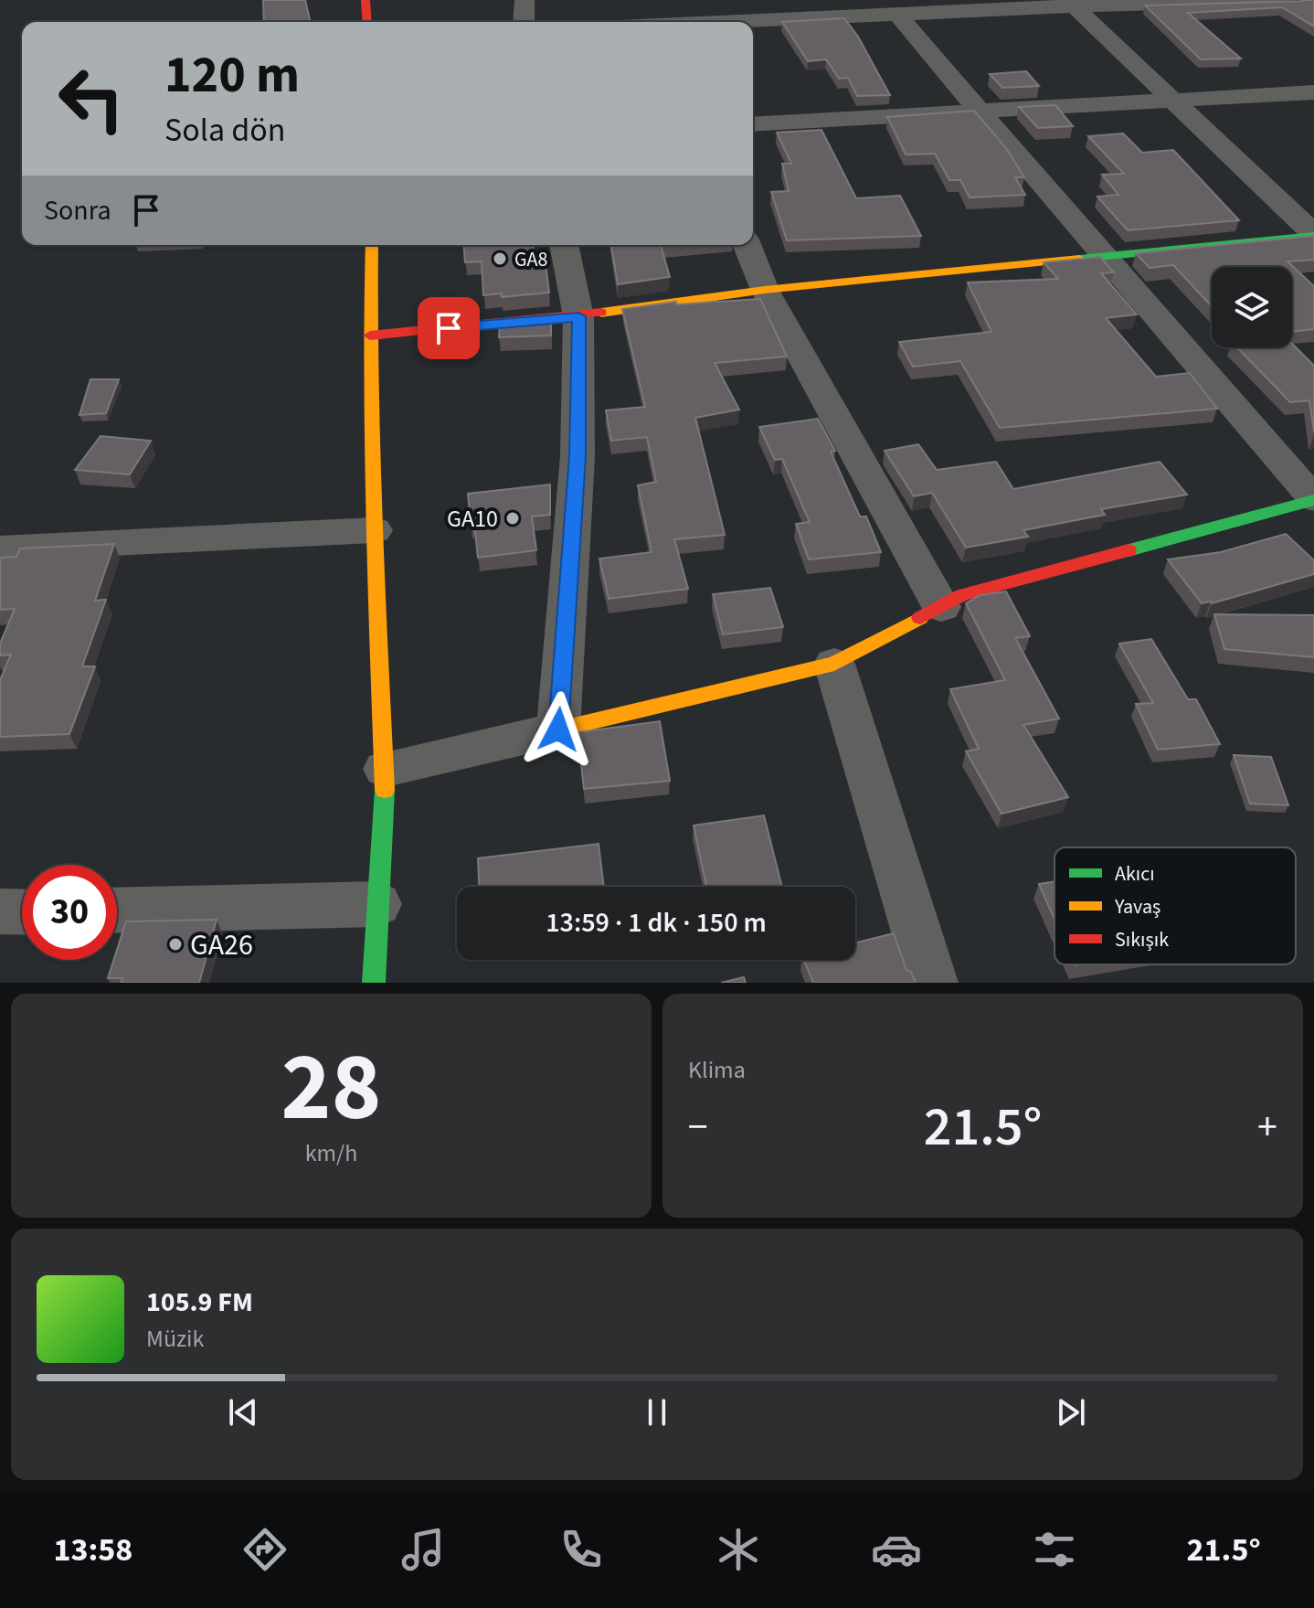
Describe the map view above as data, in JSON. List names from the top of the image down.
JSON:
{
  "places": ["GA8", "GA10", "GA26"],
  "legend": ["Akıcı", "Yavaş", "Sıkışık"],
  "page": {
    "turn": ["120 m", "Sola dön"],
    "then": "Sonra",
    "limit": "30",
    "trip": "13:59 · 1 dk · 150 m",
    "tile": [
      ["28", "km/h"],
      "Klima"
    ],
    "heat": ["−", "21.5°", "+"],
    "song": ["105.9 FM", "Müzik"],
    "tabs": ["13:58", "21.5°"]
  }
}
